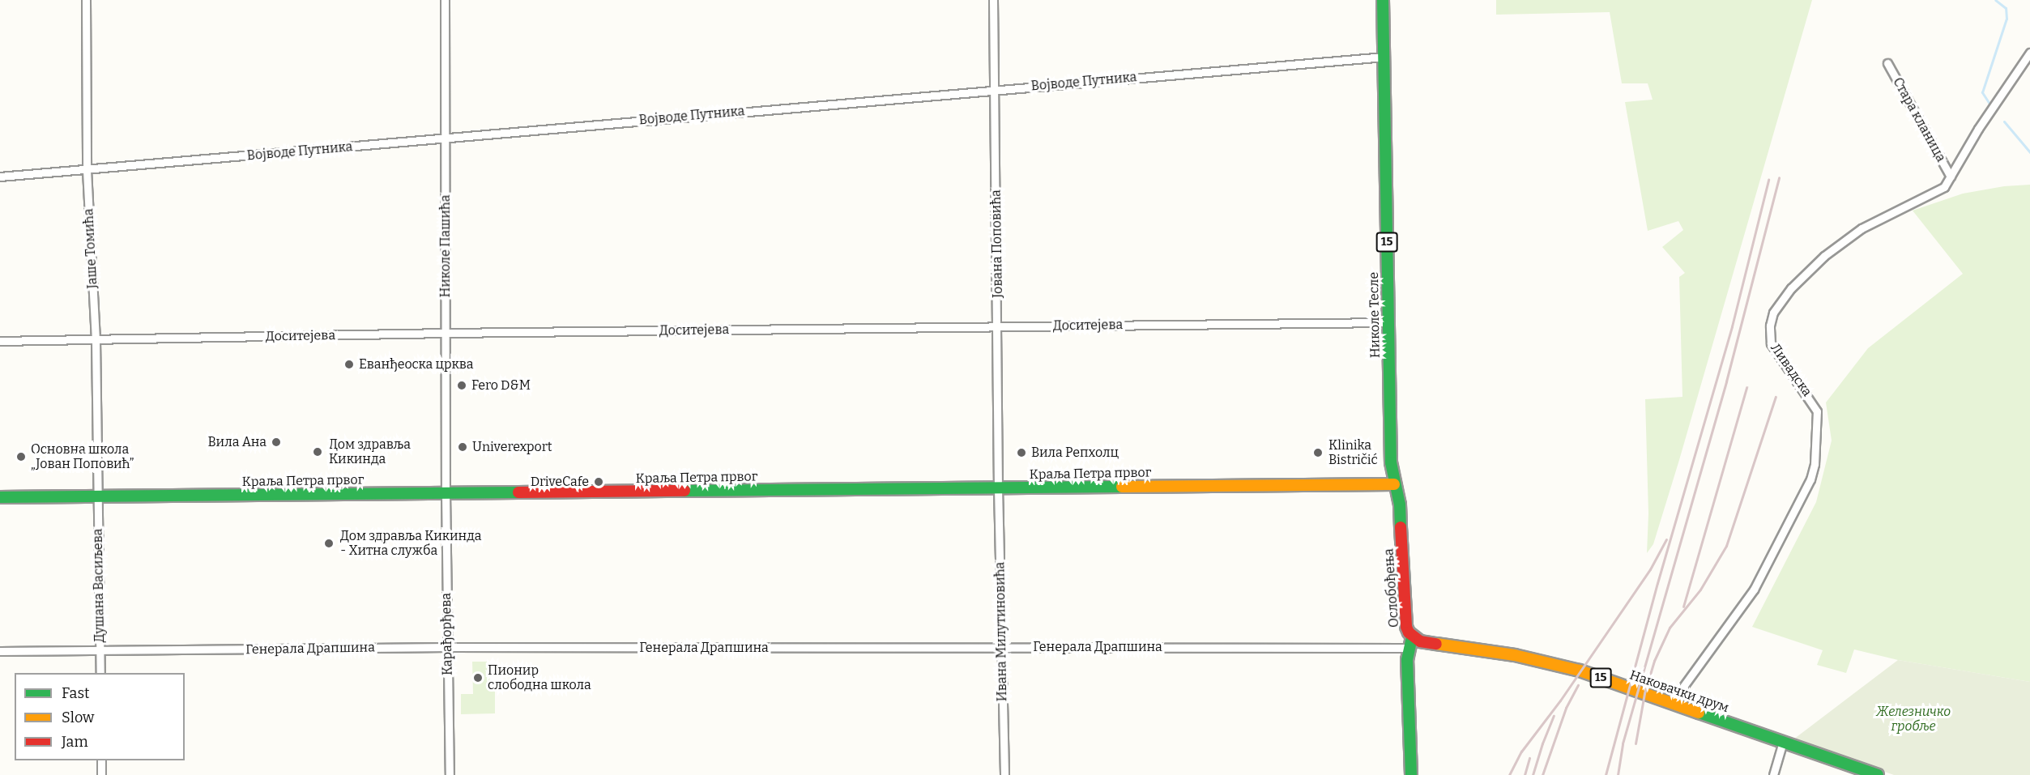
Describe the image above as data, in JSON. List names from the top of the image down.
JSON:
{
  "streets": {
    "street": [
      "Војводе Путника",
      "Стара кланица",
      "15",
      "Јована Поповића",
      "Николе Пашића",
      "Јаше Томића",
      "Николе Тесле",
      "Доситејева",
      "Ливадска",
      "Краља Петра првог",
      "Душана Васиљева",
      "Ослобођења",
      "Ивана Милутиновића",
      "Карађорђева",
      "Генерала Драпшина",
      "Наковачки друм"
    ]
  },
  "crossings": [
    ["Војводе Путника", "Јована Поповића"],
    ["Војводе Путника", "Николе Пашића"],
    ["Војводе Путника", "Јаше Томића"],
    ["Војводе Путника", "Николе Тесле"],
    ["Стара кланица", "Ливадска"],
    ["Јована Поповића", "Доситејева"],
    ["Јована Поповића", "Краља Петра првог"],
    ["Јована Поповића", "Ивана Милутиновића"],
    ["Николе Пашића", "Доситејева"],
    ["Николе Пашића", "Краља Петра првог"],
    ["Николе Пашића", "Карађорђева"],
    ["Јаше Томића", "Доситејева"],
    ["Јаше Томића", "Краља Петра првог"],
    ["Јаше Томића", "Душана Васиљева"],
    ["Николе Тесле", "Доситејева"],
    ["Николе Тесле", "Краља Петра првог"],
    ["Николе Тесле", "Ослобођења"],
    ["Ливадска", "Наковачки друм"],
    ["Краља Петра првог", "Душана Васиљева"],
    ["Краља Петра првог", "Ослобођења"],
    ["Краља Петра првог", "Ивана Милутиновића"],
    ["Краља Петра првог", "Карађорђева"],
    ["Душана Васиљева", "Генерала Драпшина"],
    ["Ослобођења", "Генерала Драпшина"],
    ["Ослобођења", "Наковачки друм"],
    ["Ивана Милутиновића", "Генерала Драпшина"],
    ["Карађорђева", "Генерала Драпшина"]
  ],
  "parks": ["Железничко гробље"],
  "places": [
    "Еванђеоска црква",
    "Fero D&M",
    "Вила Ана",
    "Univerexport",
    "Дом здравља Кикинда",
    "Вила Репхолц",
    "Klinika Bistričić",
    "Основна школа „Јован Поповић”",
    "DriveCafe",
    "Дом здравља Кикинда - Хитна служба",
    "Пионир слободна школа"
  ],
  "legend": ["Fast", "Slow", "Jam"]
}
